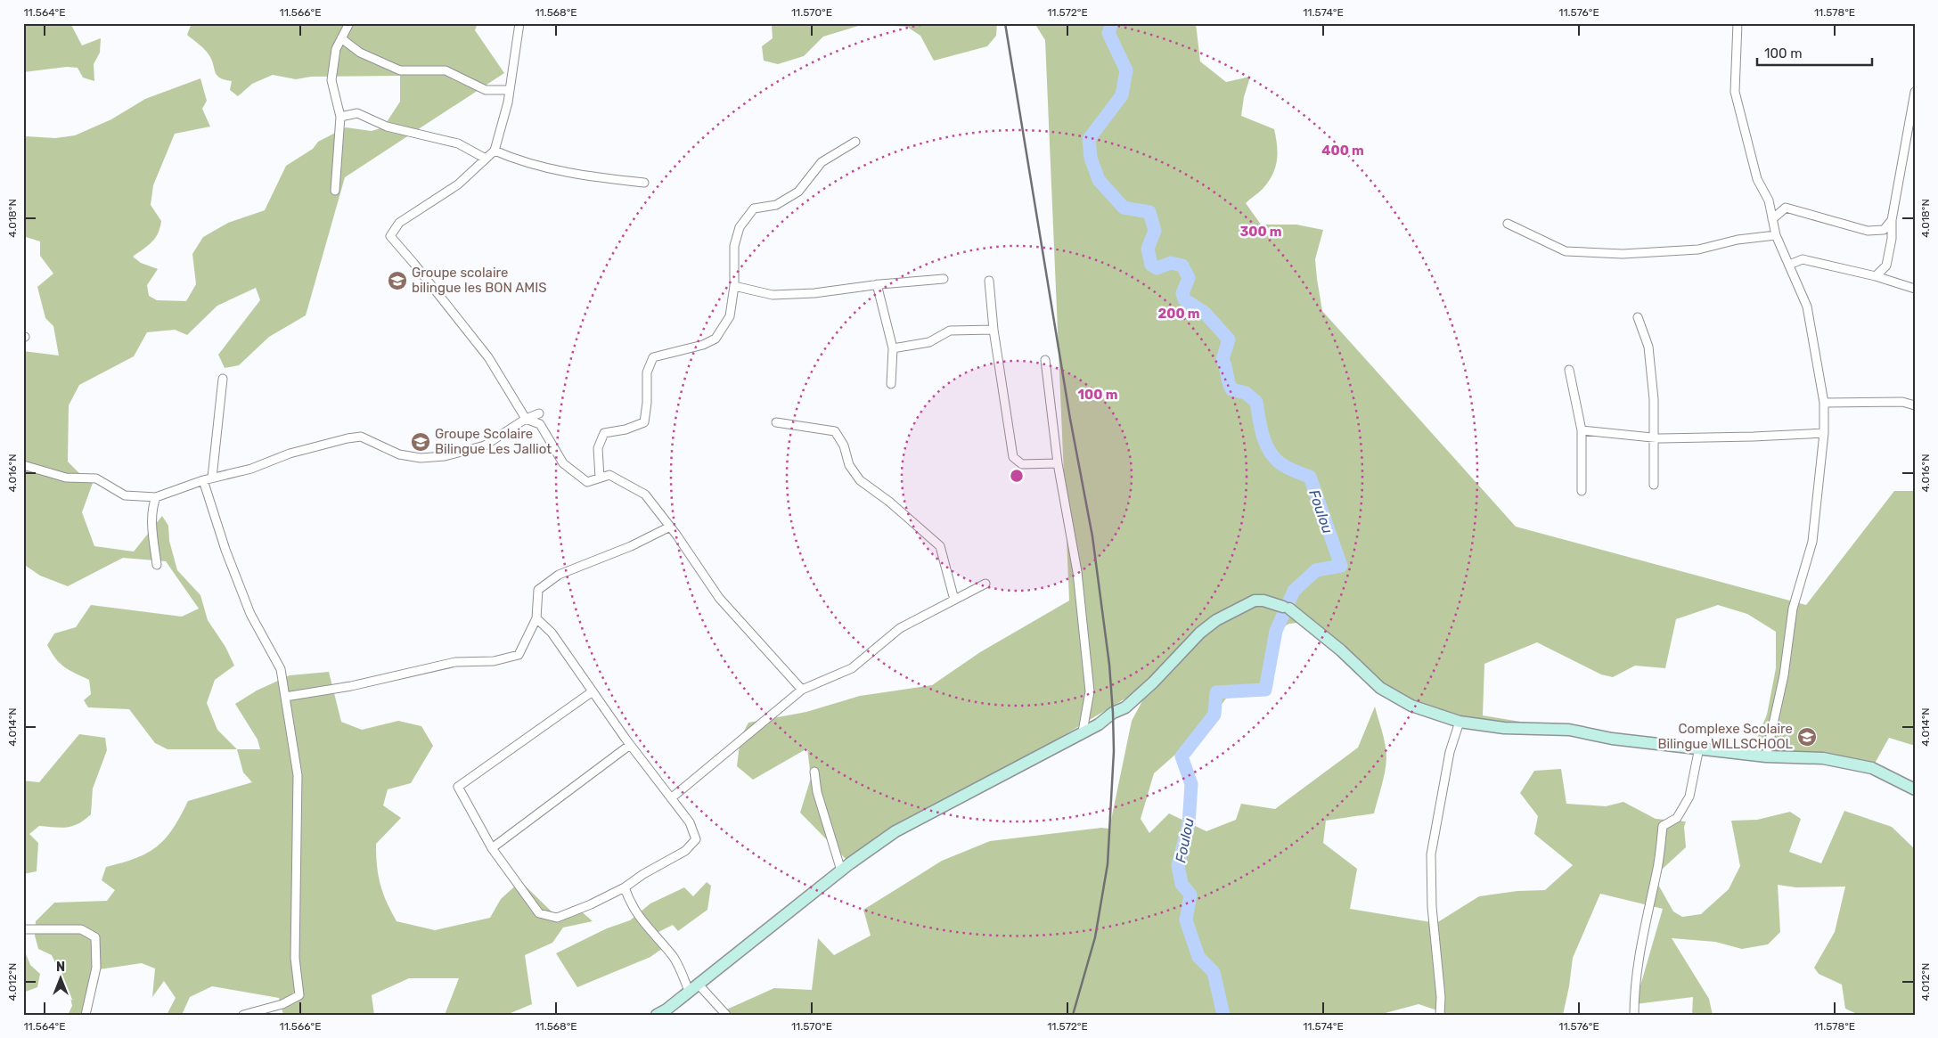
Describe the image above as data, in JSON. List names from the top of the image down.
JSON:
{
  "water": ["Foulou"],
  "places": {
    "school or university": ["Groupe scolaire bilingue les BON AMIS", "Groupe Scolaire Bilingue Les Jalliot", "Complexe Scolaire Bilingue WILLSCHOOL"]
  },
  "scale_bar": "100 m",
  "north": "top",
  "coordinates": [
    "11.564°E",
    "11.566°E",
    "11.568°E",
    "11.570°E",
    "11.572°E",
    "11.574°E",
    "11.576°E",
    "11.578°E",
    "4.018°N",
    "4.016°N",
    "4.014°N",
    "4.012°N"
  ],
  "rings": [
    "400 m",
    "300 m",
    "200 m",
    "100 m"
  ]
}
